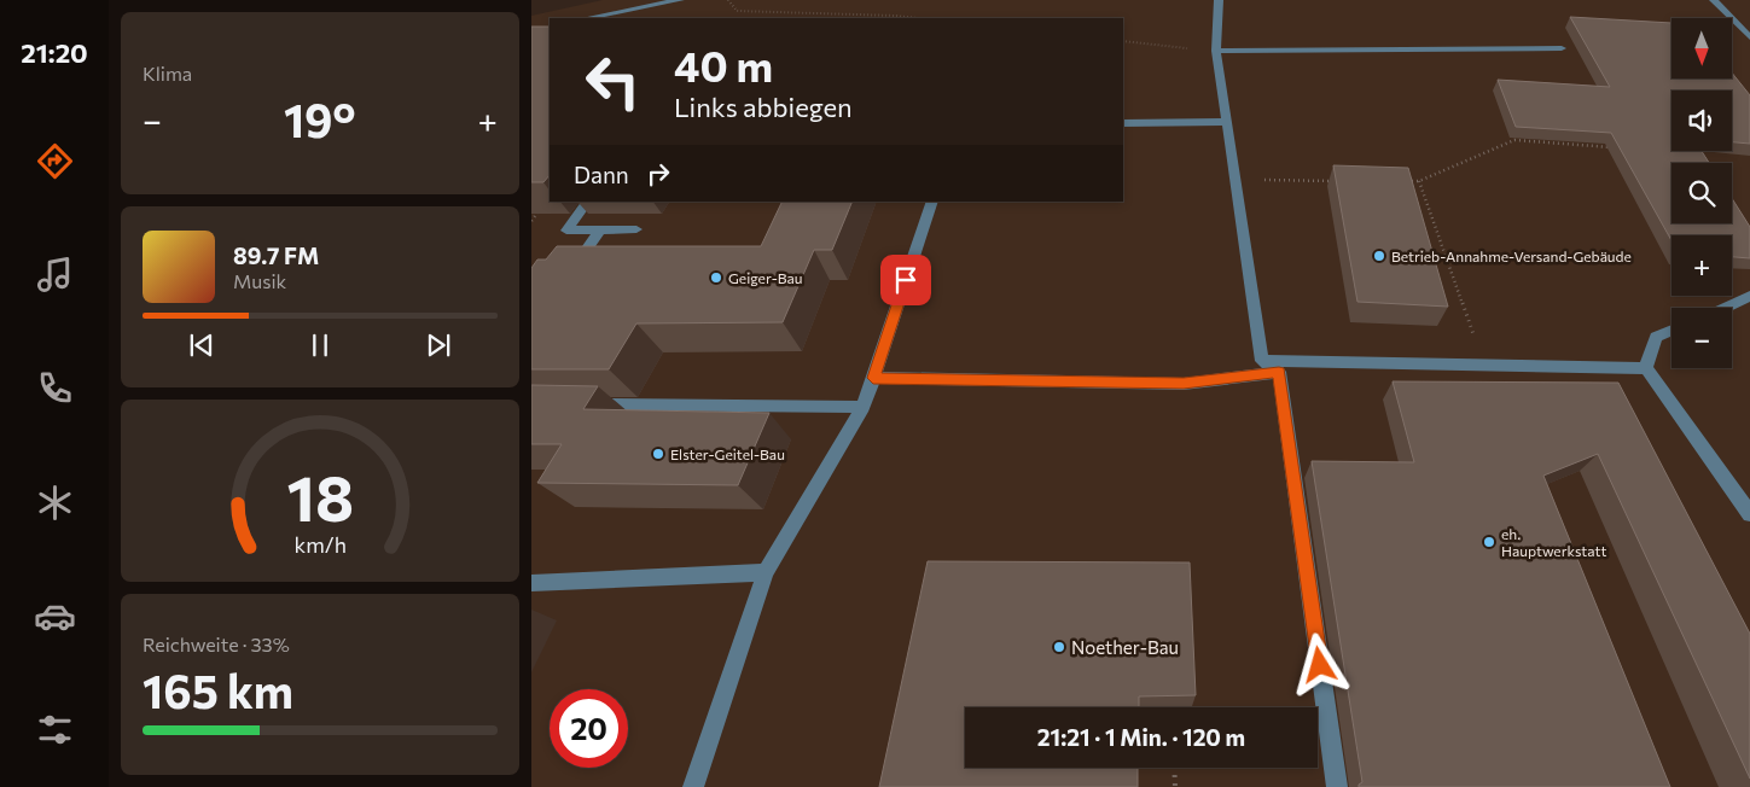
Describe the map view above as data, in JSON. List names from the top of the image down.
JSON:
{
  "places": [
    "Betrieb-Annahme-Versand-Gebäude",
    "Geiger-Bau",
    "Elster-Geitel-Bau",
    "eh. Hauptwerkstatt",
    "Noether-Bau"
  ],
  "north": "bottom",
  "page": {
    "tabs": "21:20",
    "tile": [
      "Klima",
      ["Reichweite · 33%", "165 km"]
    ],
    "map_buttons": ["+", "−"],
    "turn": ["40 m", "Links abbiegen"],
    "heat": ["−", "19°", "+"],
    "then": "Dann",
    "song": ["89.7 FM", "Musik"],
    "limit": "20",
    "trip": "21:21 · 1 Min. · 120 m",
    "gauge": ["18", "km/h"]
  }
}
